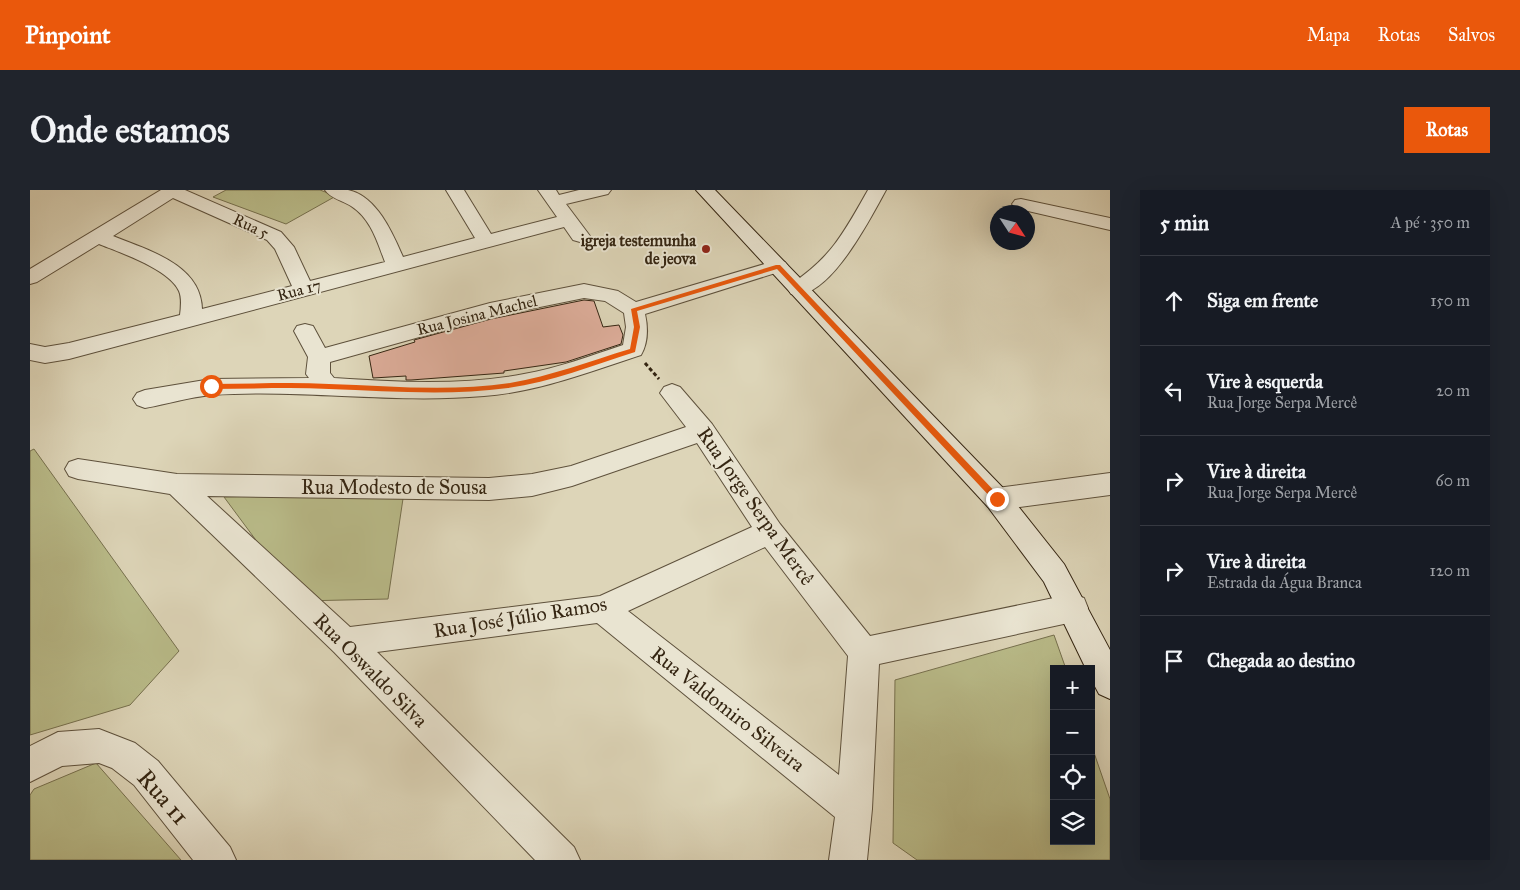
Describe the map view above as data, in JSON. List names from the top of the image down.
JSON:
{
  "streets": {
    "street": [
      "Rua 5",
      "Rua 17",
      "Rua Josina Machel",
      "Rua Modesto de Sousa",
      "Rua Jorge Serpa Mercê",
      "Rua José Júlio Ramos",
      "Rua Oswaldo Silva",
      "Rua Valdomiro Silveira",
      "Rua 11"
    ]
  },
  "crossings": [
    ["Rua 5", "Rua 17"],
    ["Rua Modesto de Sousa", "Rua Jorge Serpa Mercê"],
    ["Rua Modesto de Sousa", "Rua Oswaldo Silva"],
    ["Rua Jorge Serpa Mercê", "Rua José Júlio Ramos"],
    ["Rua José Júlio Ramos", "Rua Oswaldo Silva"],
    ["Rua José Júlio Ramos", "Rua Valdomiro Silveira"]
  ],
  "places": ["igreja testemunha de jeova"],
  "north": "bottom right",
  "page": {
    "header": "Pinpoint",
    "nav": ["Mapa", "Rotas", "Salvos"],
    "buttons": "Rotas",
    "title": "Onde estamos",
    "heading": ["5 min", "A pé · 350 m"],
    "list": [
      ["Siga em frente", "150 m"],
      ["Vire à esquerda", "Rua Jorge Serpa Mercê", "20 m"],
      ["Vire à direita", "Rua Jorge Serpa Mercê", "60 m"],
      ["Vire à direita", "Estrada da Água Branca", "120 m"],
      "Chegada ao destino"
    ],
    "map_buttons": ["+", "−"]
  }
}
